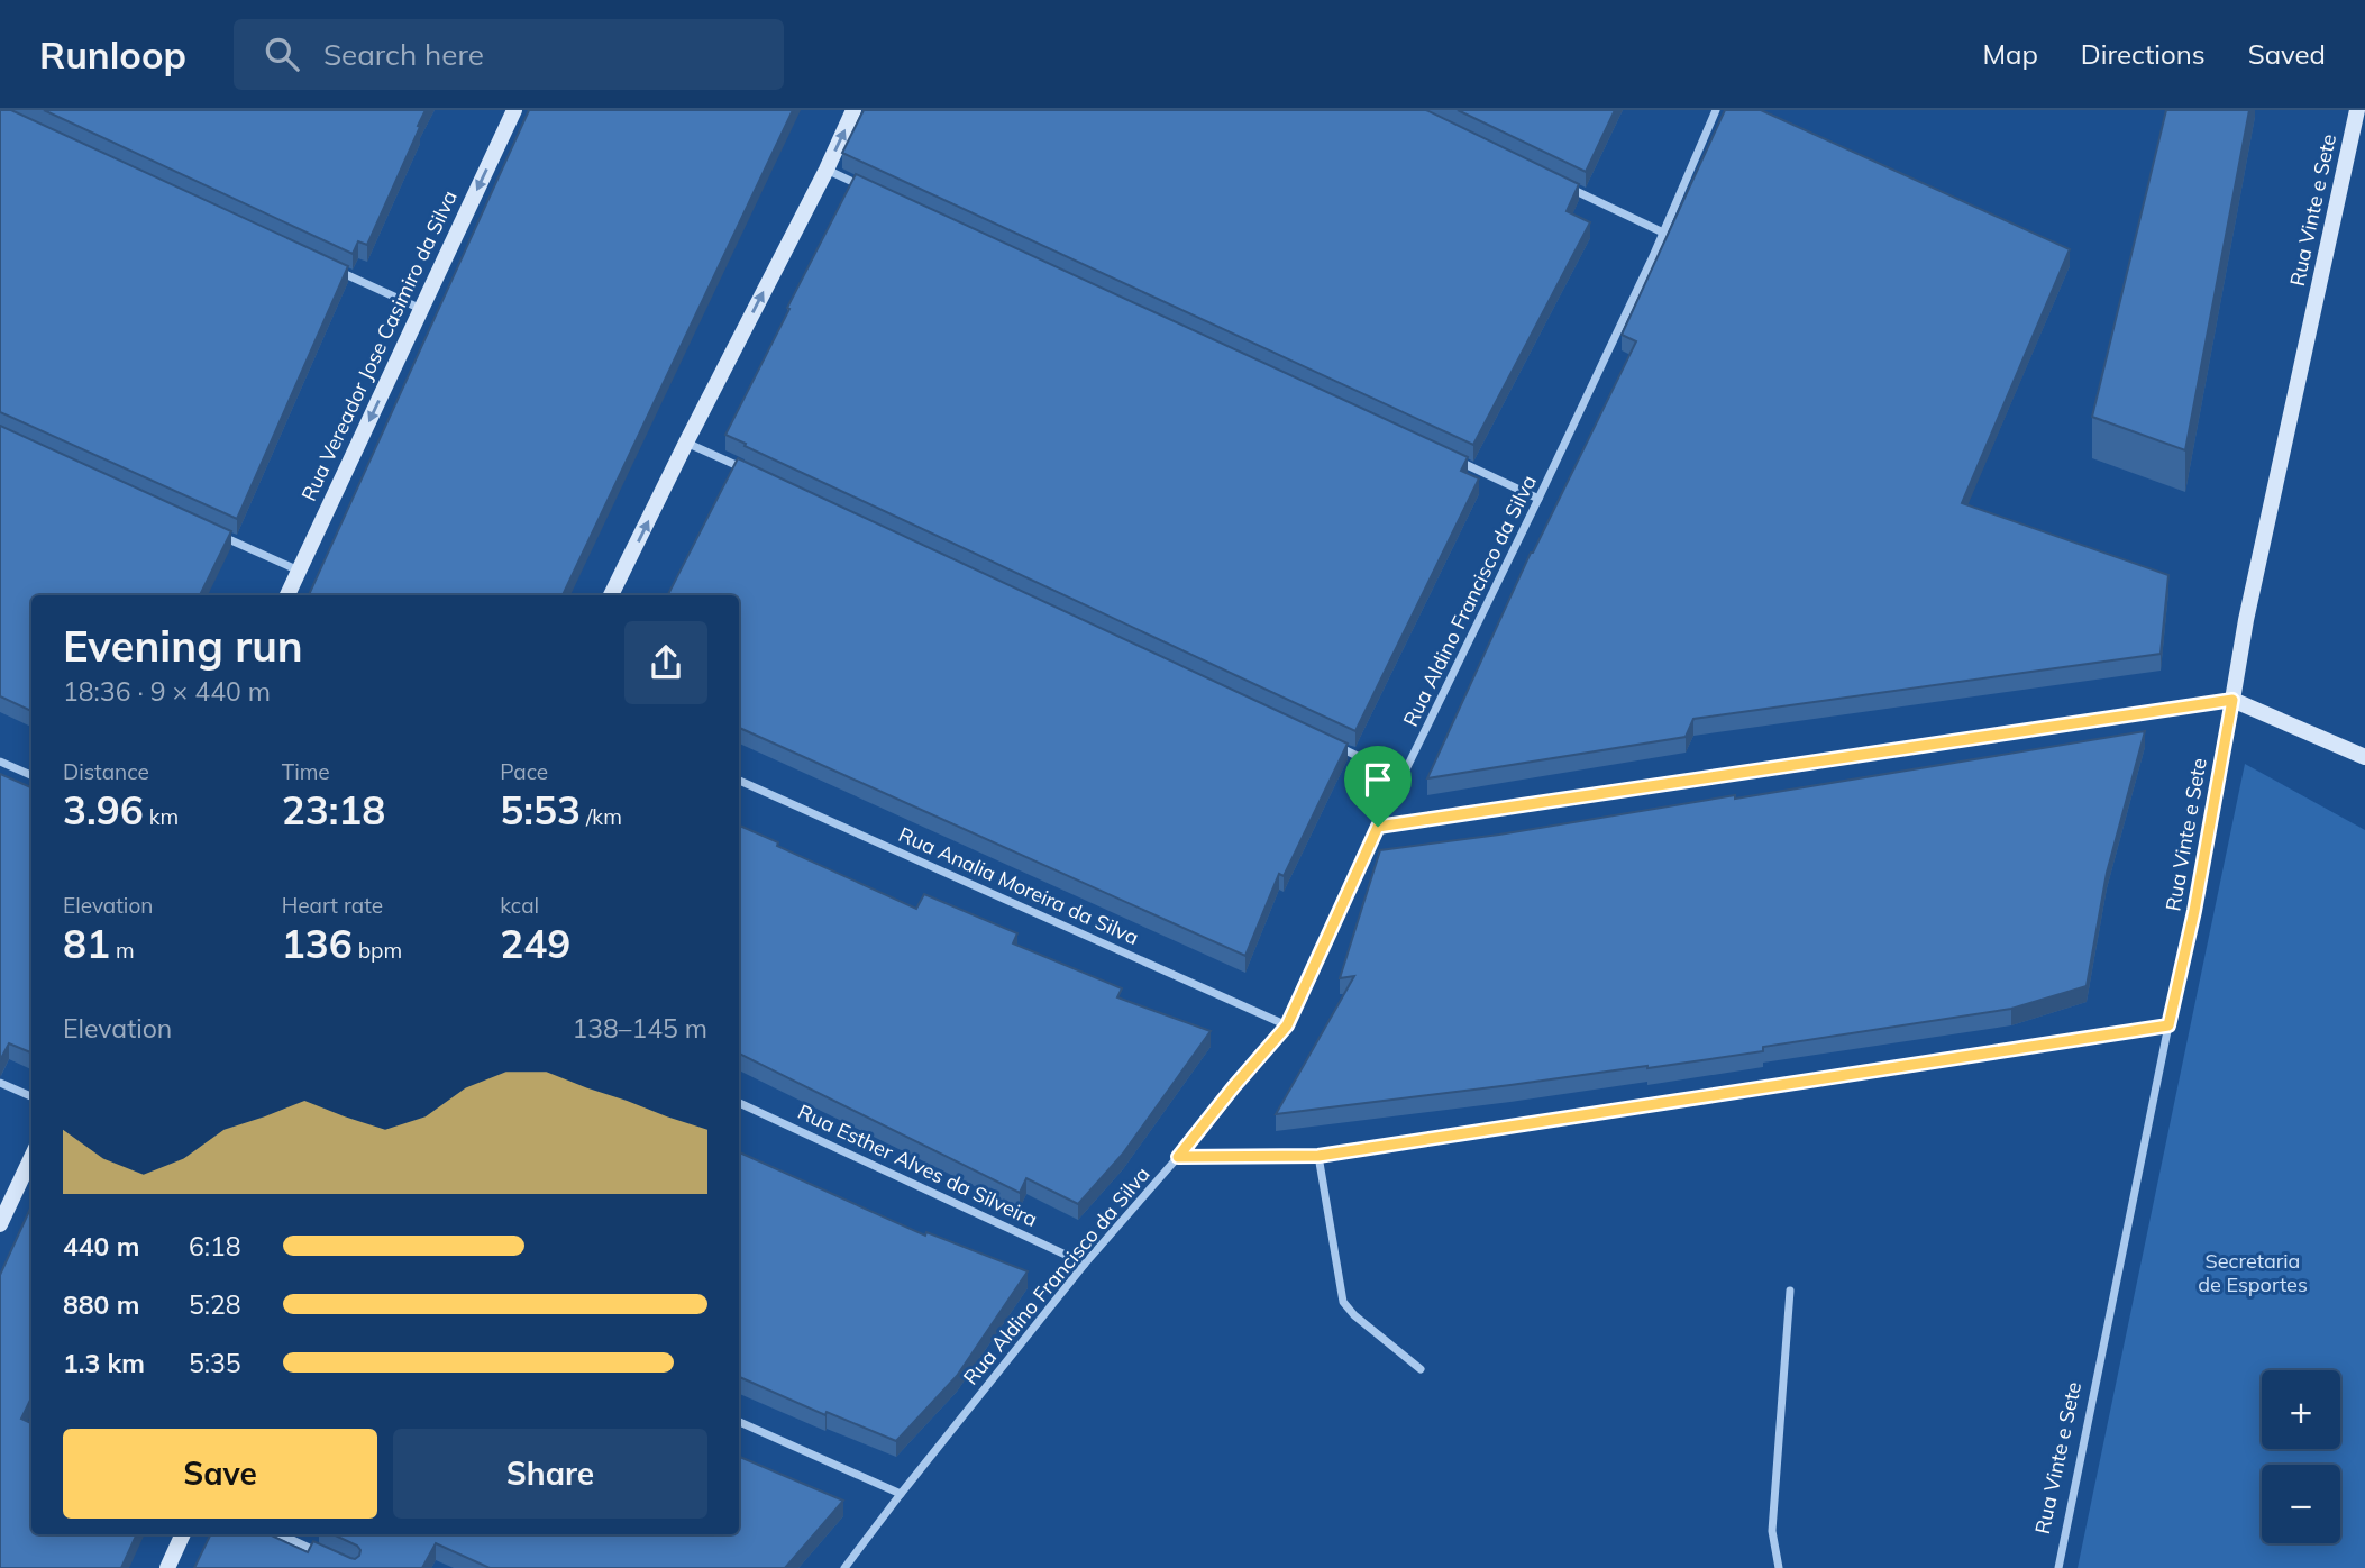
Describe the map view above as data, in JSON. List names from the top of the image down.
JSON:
{
  "streets": {
    "street": [
      "Rua Vinte e Sete",
      "Rua Vereador Jose Casimiro da Silva",
      "Rua Aldino Francisco da Silva",
      "Rua Analia Moreira da Silva",
      "Rua Esther Alves da Silveira"
    ]
  },
  "crossings": [
    ["Rua Aldino Francisco da Silva", "Rua Analia Moreira da Silva"],
    ["Rua Aldino Francisco da Silva", "Rua Esther Alves da Silveira"]
  ],
  "one_way": ["Rua Vereador Jose Casimiro da Silva"],
  "parks": ["Secretaria de Esportes"],
  "page": {
    "header": "Runloop",
    "search": "Search here",
    "nav": ["Map", "Directions", "Saved"],
    "heading": ["Evening run", "18:36 · 9 × 440 m"],
    "stats": [
      ["Distance", "3.96 km"],
      ["Time", "23:18"],
      ["Pace", "5:53 /km"],
      ["Elevation", "81 m"],
      ["Heart rate", "136 bpm"],
      ["kcal", "249"]
    ],
    "chart": ["Elevation", "138–145 m"],
    "list": [
      {
        "name": "440 m",
        "note": "6:18"
      },
      {
        "name": "880 m",
        "note": "5:28"
      },
      {
        "name": "1.3 km",
        "note": "5:35"
      }
    ],
    "map_buttons": ["+", "−"],
    "buttons": ["Save", "Share"]
  }
}
